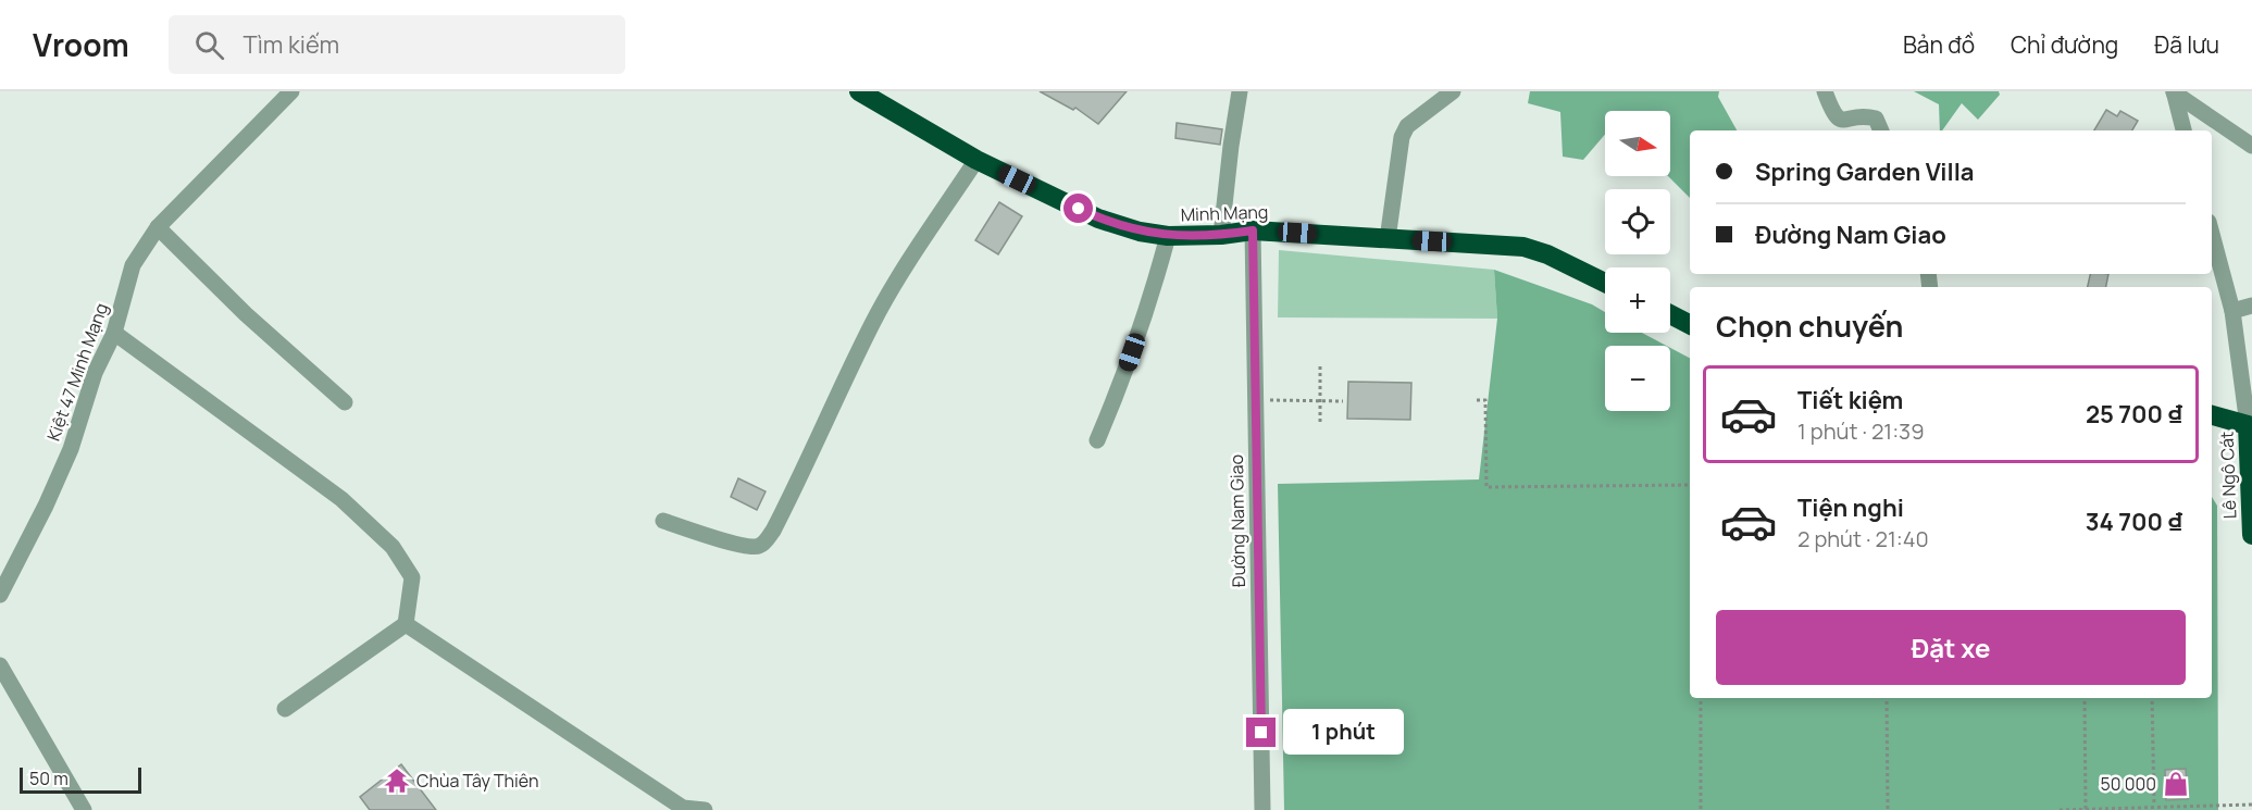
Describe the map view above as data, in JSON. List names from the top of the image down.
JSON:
{
  "streets": {
    "highway": ["Minh Mạng", "Lê Ngô Cát"],
    "street": ["Kiệt 47 Minh Mạng", "Đường Nam Giao"]
  },
  "crossings": [
    ["Minh Mạng", "Đường Nam Giao"]
  ],
  "places": {
    "temple": ["Chùa Tây Thiên"],
    "shop": ["50 000"]
  },
  "scale_bar": "50 m",
  "north": "right",
  "page": {
    "header": "Vroom",
    "search": "Tìm kiếm",
    "nav": ["Bản đồ", "Chỉ đường", "Đã lưu"],
    "map_buttons": ["+", "−"],
    "banner": ["Spring Garden Villa", "Đường Nam Giao"],
    "heading": "Chọn chuyến",
    "list": [
      {
        "name": "Tiết kiệm",
        "note": "1 phút · 21:39",
        "value": "25 700 ₫"
      },
      {
        "name": "Tiện nghi",
        "note": "2 phút · 21:40",
        "value": "34 700 ₫"
      }
    ],
    "buttons": "Đặt xe",
    "bubble": "1 phút",
    "scale": "50 m"
  }
}
